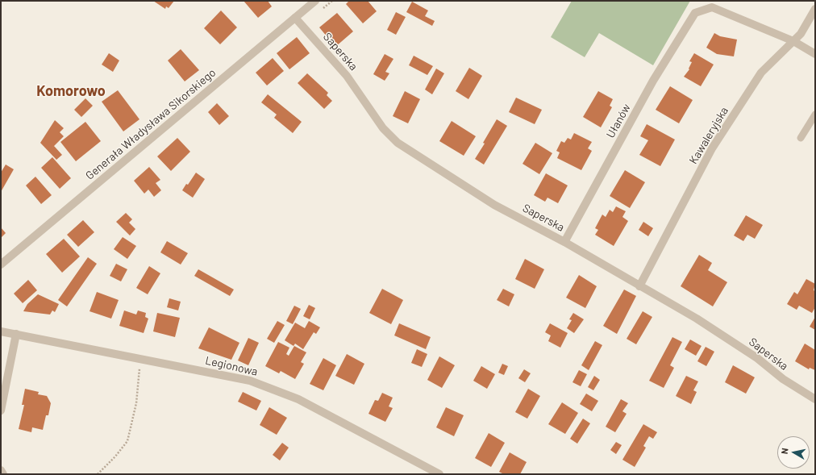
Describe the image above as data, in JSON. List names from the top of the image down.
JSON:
{
  "streets": {
    "street": [
      "Saperska",
      "Ułanów",
      "Generała Władysława Sikorskiego",
      "Kawaleryjska",
      "Legionowa"
    ]
  },
  "crossings": [
    ["Saperska", "Ułanów"],
    ["Saperska", "Generała Władysława Sikorskiego"],
    ["Saperska", "Kawaleryjska"],
    ["Ułanów", "Kawaleryjska"]
  ],
  "districts": ["Komorowo"],
  "north": "left"
}
